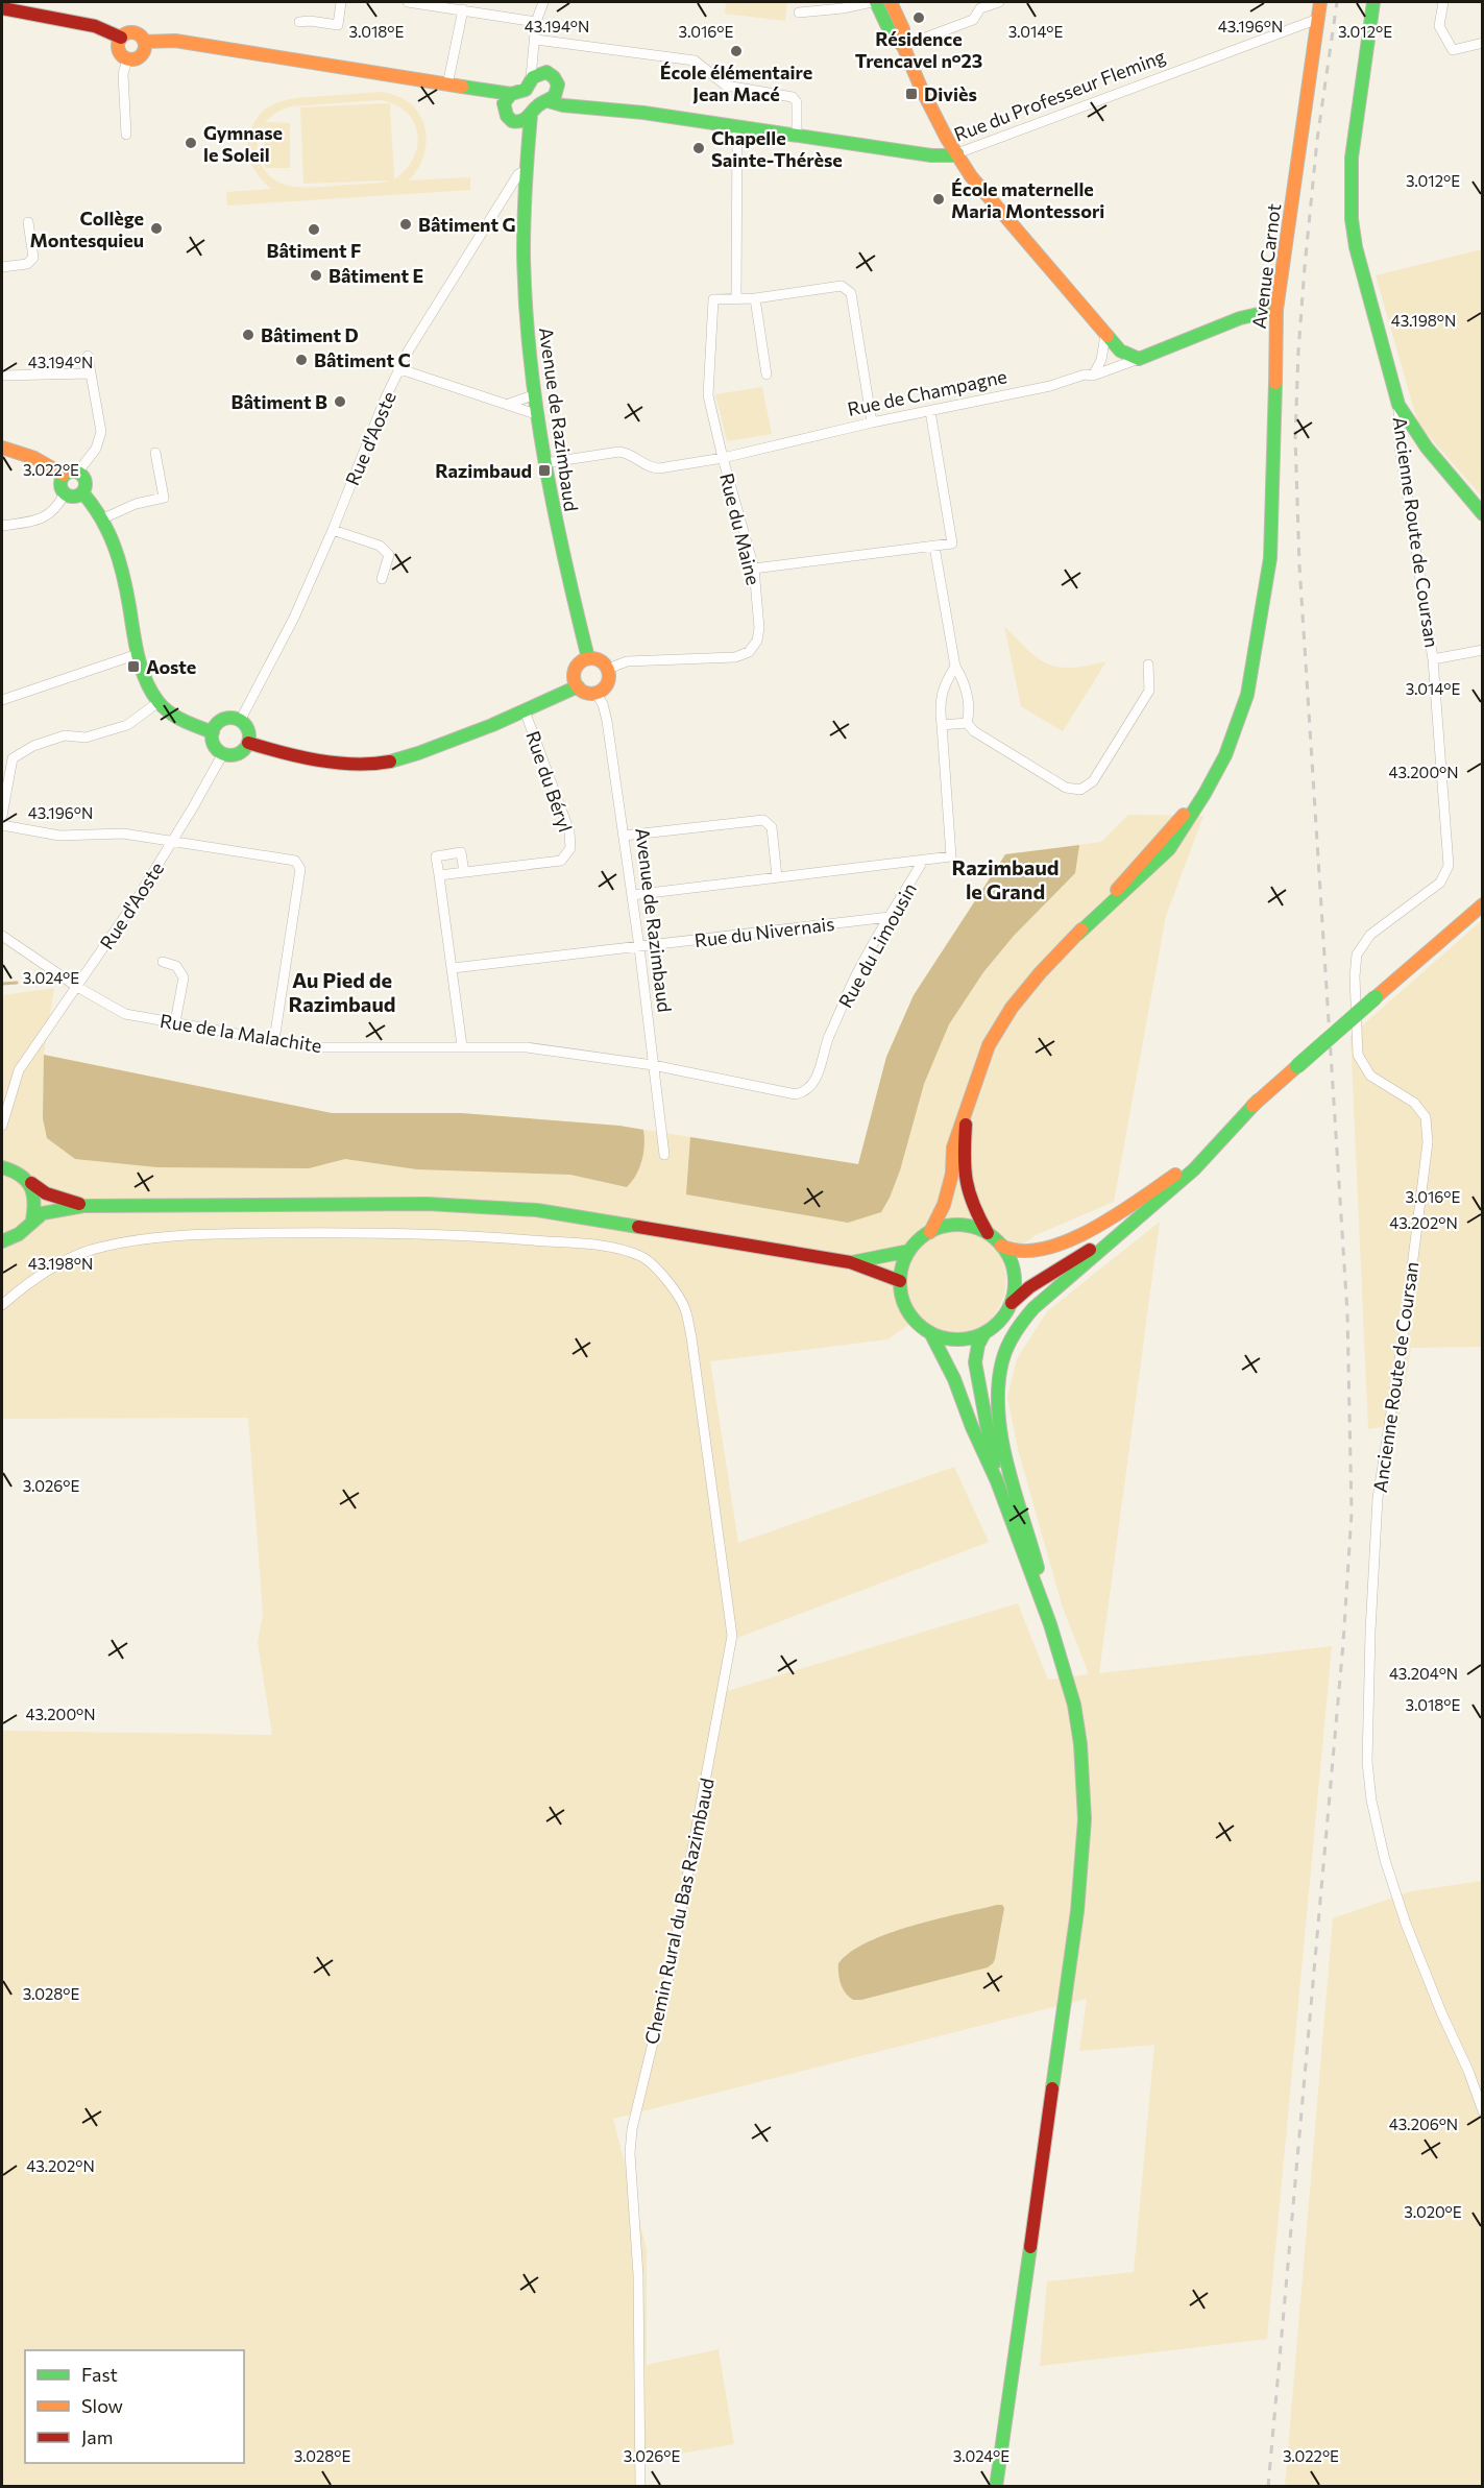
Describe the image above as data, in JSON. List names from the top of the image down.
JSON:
{
  "streets": {
    "main road": ["Rue du Professeur Fleming", "Avenue Carnot", "Avenue de Razimbaud"],
    "street": [
      "Rue de Champagne",
      "Rue d'Aoste",
      "Rue du Maine",
      "Ancienne Route de Coursan",
      "Rue du Béryl",
      "Rue du Nivernais",
      "Rue du Limousin",
      "Rue de la Malachite",
      "Chemin Rural du Bas Razimbaud"
    ]
  },
  "crossings": [
    ["Rue du Professeur Fleming", "Avenue Carnot"],
    ["Rue de Champagne", "Avenue de Razimbaud"],
    ["Rue de Champagne", "Rue du Maine"],
    ["Avenue de Razimbaud", "Rue d'Aoste"],
    ["Avenue de Razimbaud", "Rue du Maine"],
    ["Avenue de Razimbaud", "Rue du Nivernais"],
    ["Avenue de Razimbaud", "Rue du Limousin"],
    ["Avenue de Razimbaud", "Rue de la Malachite"],
    ["Rue d'Aoste", "Rue de la Malachite"],
    ["Rue du Nivernais", "Rue du Limousin"],
    ["Rue du Limousin", "Rue de la Malachite"]
  ],
  "districts": ["Razimbaud le Grand", "Au Pied de Razimbaud"],
  "places": {
    "other": [
      "Résidence Trencavel n°23",
      "École élémentaire Jean Macé",
      "Gymnase le Soleil",
      "Chapelle Sainte-Thérèse",
      "École maternelle Maria Montessori",
      "Bâtiment G",
      "Collège Montesquieu",
      "Bâtiment F",
      "Bâtiment E",
      "Bâtiment D",
      "Bâtiment C",
      "Bâtiment B"
    ],
    "transit": ["Diviès", "Razimbaud", "Aoste"]
  },
  "legend": ["Fast", "Slow", "Jam"],
  "coordinates": [
    "43.194°N",
    "43.196°N",
    "3.018°E",
    "3.016°E",
    "3.014°E",
    "3.012°E",
    "43.198°N",
    "3.022°E",
    "43.200°N",
    "3.024°E",
    "43.202°N",
    "3.026°E",
    "43.204°N",
    "3.028°E",
    "43.206°N",
    "3.020°E"
  ]
}
